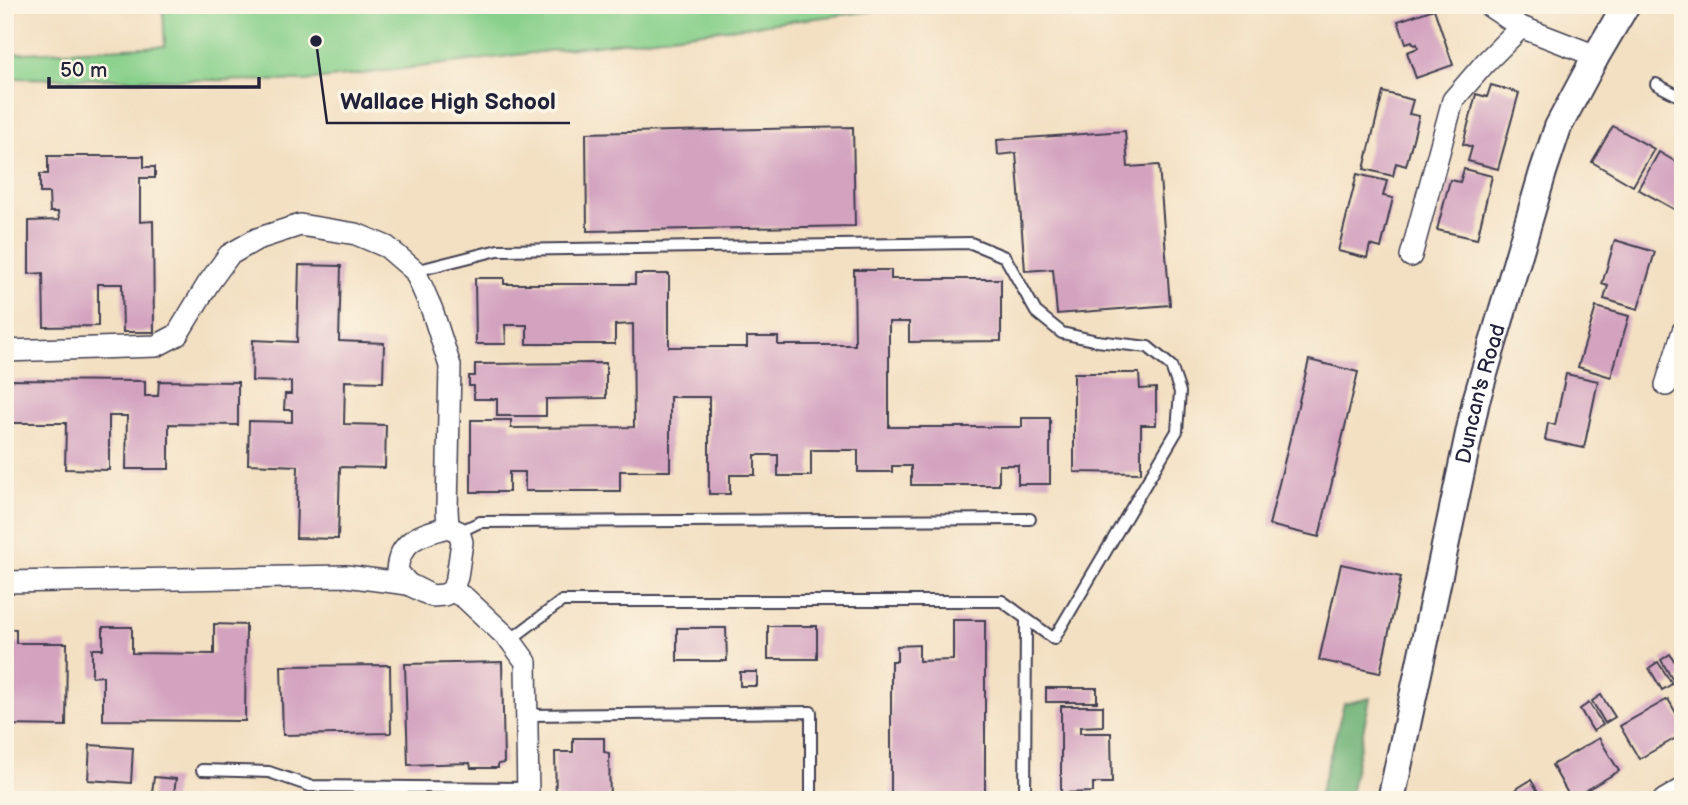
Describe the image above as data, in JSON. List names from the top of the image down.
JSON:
{
  "streets": {
    "street": ["Duncan's Road"]
  },
  "places": ["Wallace High School"],
  "scale_bar": "50 m"
}
